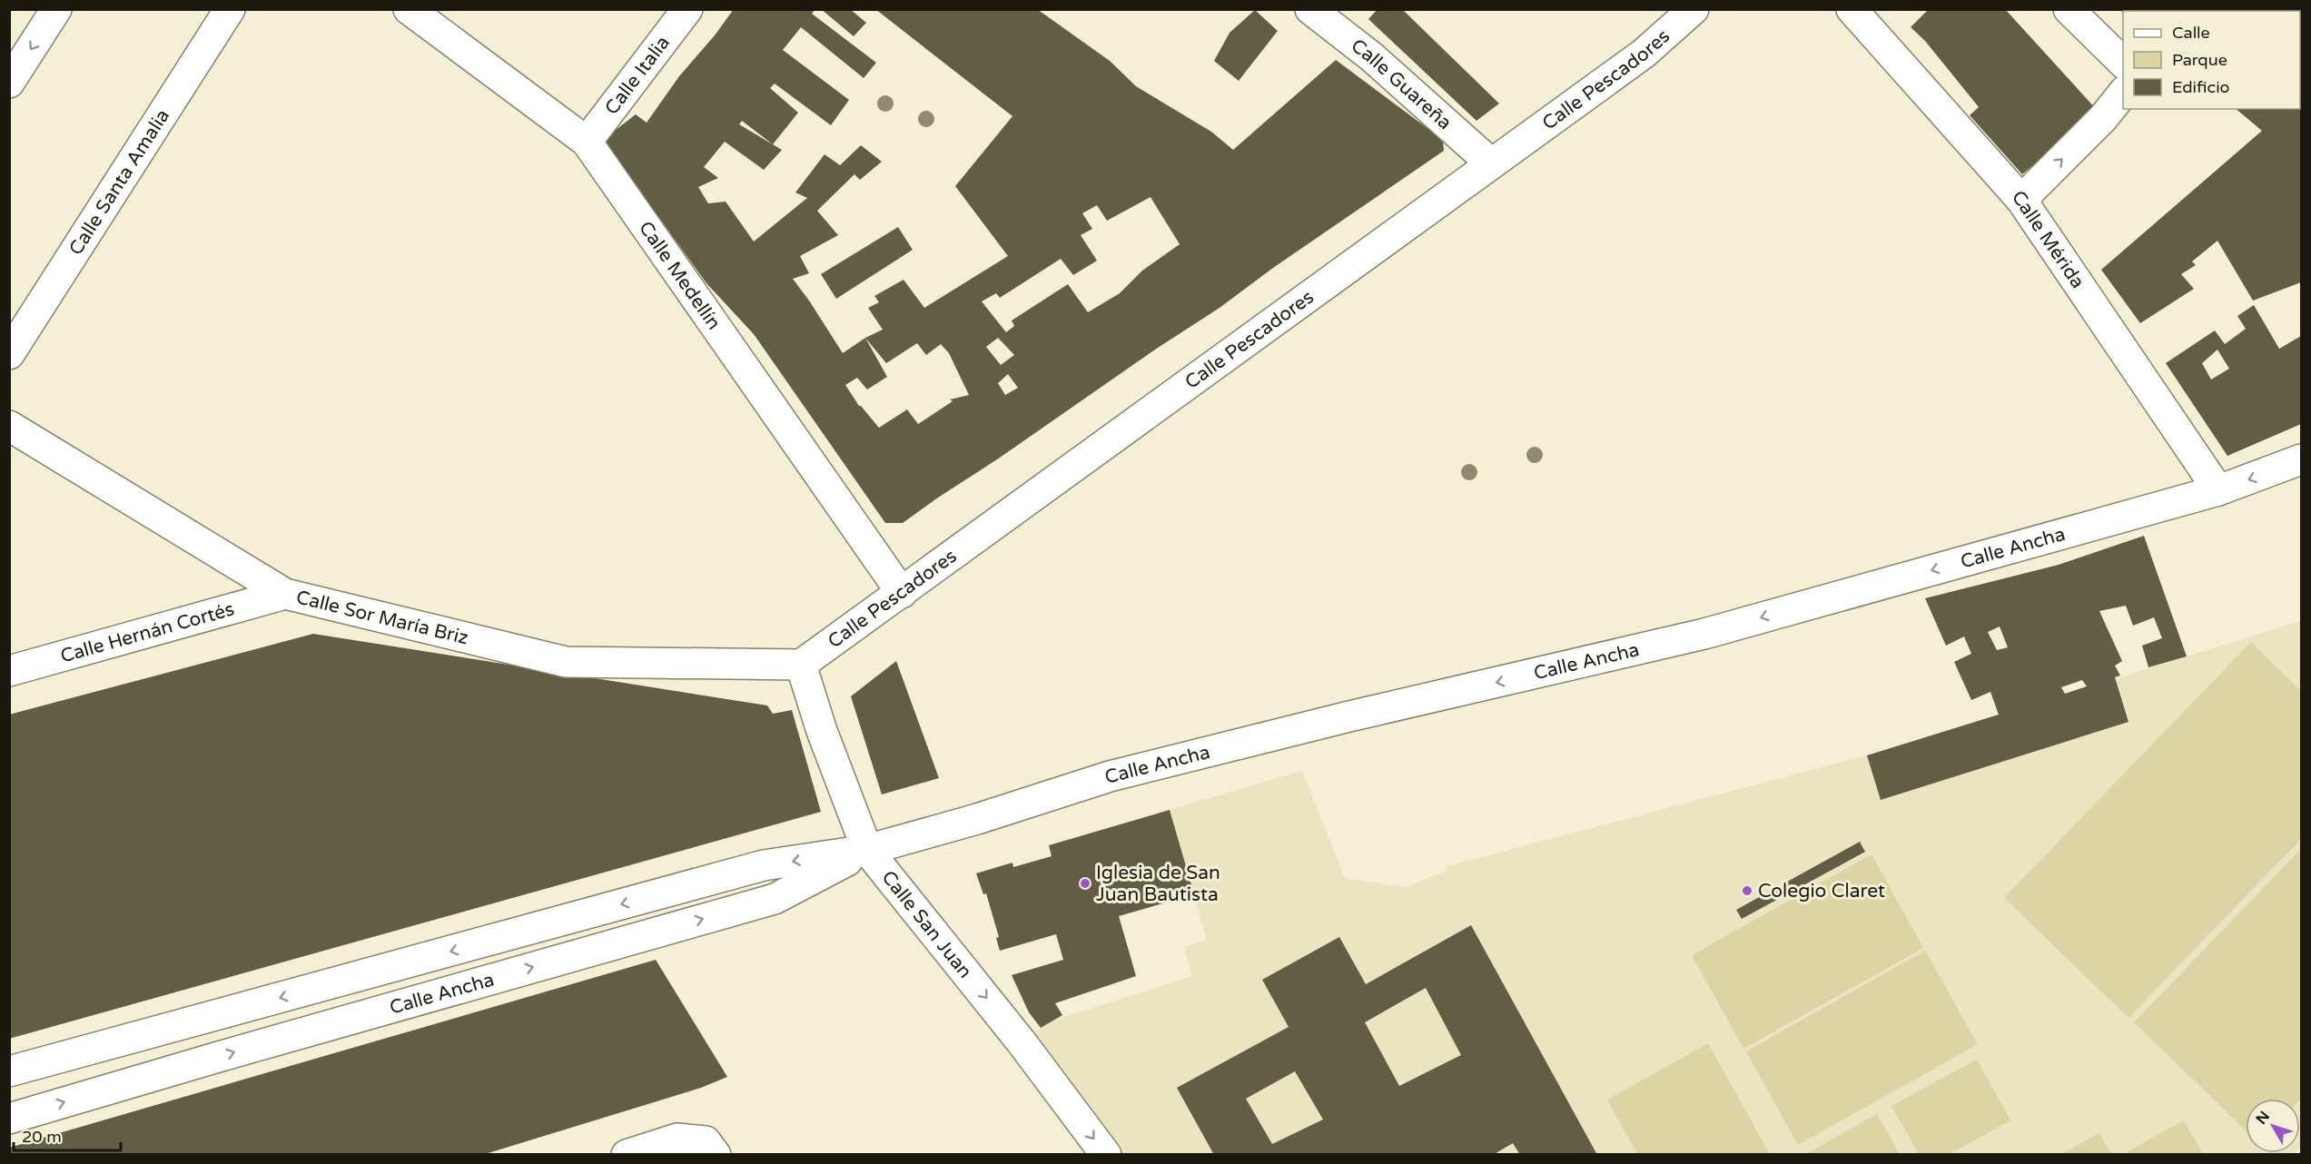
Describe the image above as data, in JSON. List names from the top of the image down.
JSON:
{
  "streets": {
    "street": [
      "Calle Italia",
      "Calle Pescadores",
      "Calle Guareña",
      "Calle Santa Amalia",
      "Calle Mérida",
      "Calle Medellín",
      "Calle Ancha",
      "Calle Sor María Briz",
      "Calle Hernán Cortés",
      "Calle San Juan"
    ]
  },
  "crossings": [
    ["Calle Italia", "Calle Medellín"],
    ["Calle Pescadores", "Calle Guareña"],
    ["Calle Pescadores", "Calle Medellín"],
    ["Calle Pescadores", "Calle Sor María Briz"],
    ["Calle Pescadores", "Calle San Juan"],
    ["Calle Mérida", "Calle Ancha"],
    ["Calle Ancha", "Calle San Juan"],
    ["Calle Sor María Briz", "Calle Hernán Cortés"],
    ["Calle Sor María Briz", "Calle San Juan"]
  ],
  "one_way": ["Calle San Juan"],
  "places": ["Iglesia de San Juan Bautista", "Colegio Claret"],
  "legend": ["Calle", "Parque", "Edificio"],
  "scale_bar": "20 m",
  "north": "top left"
}
